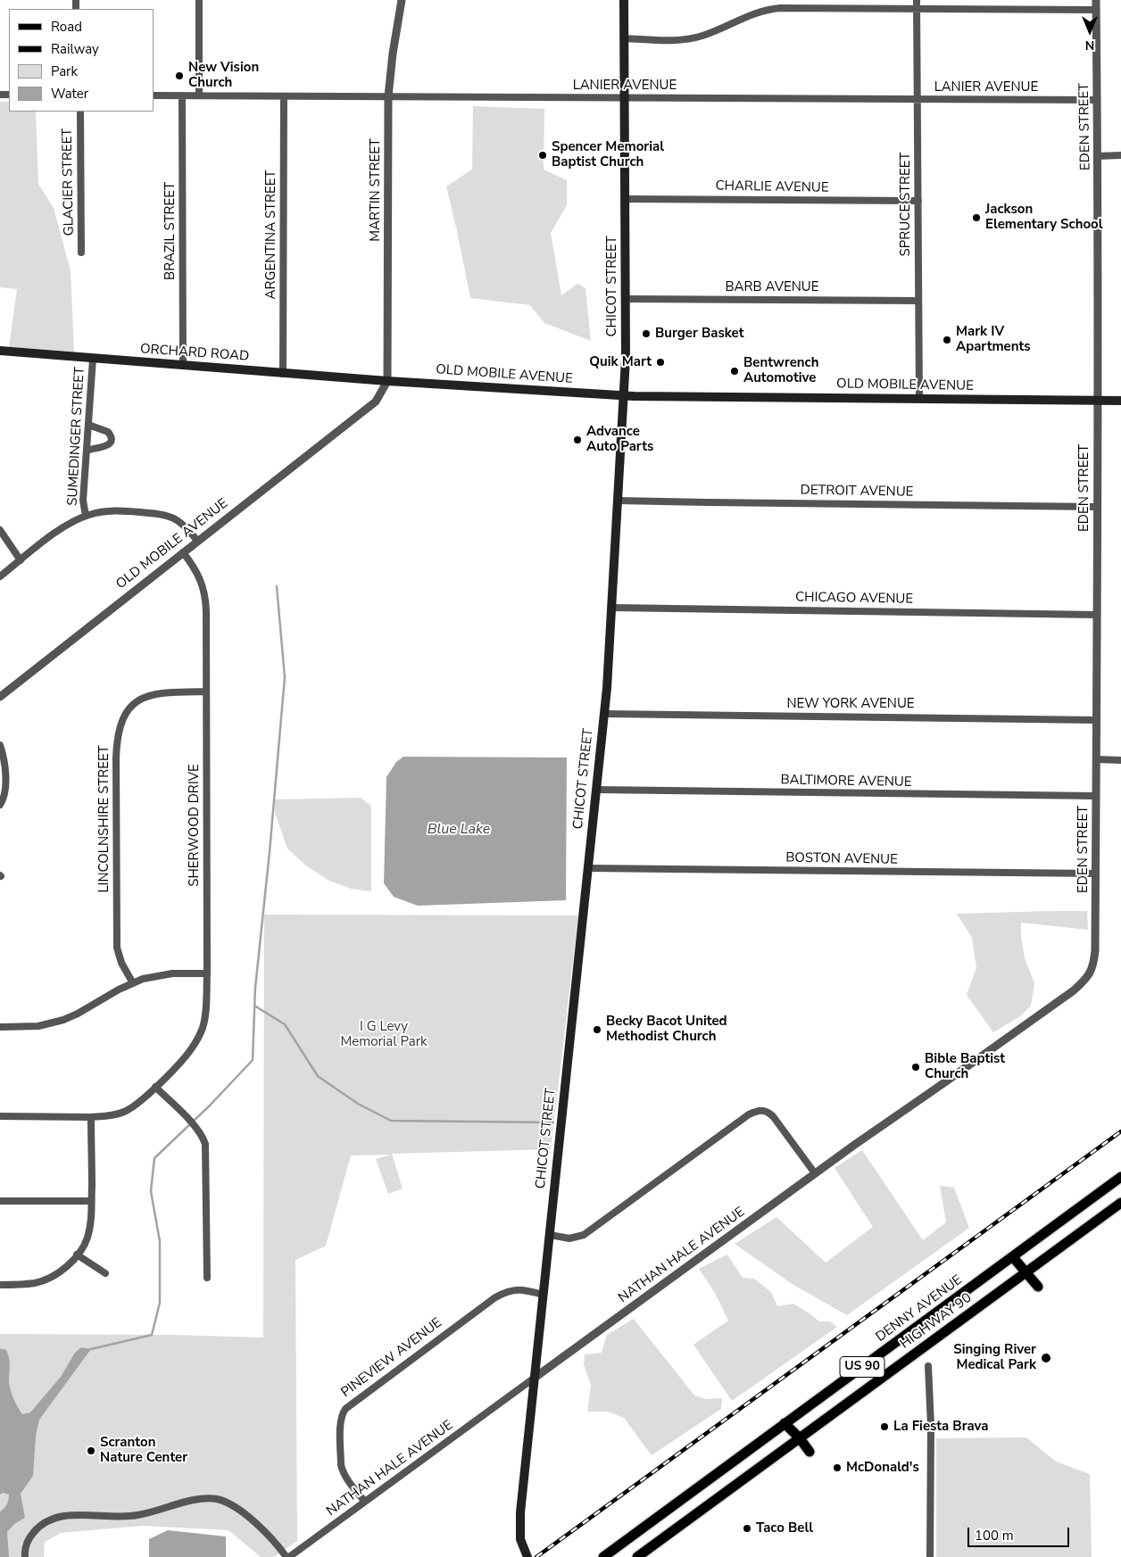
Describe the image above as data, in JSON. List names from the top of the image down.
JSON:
{
  "streets": {
    "main road": [
      "CHICOT STREET",
      "ORCHARD ROAD",
      "OLD MOBILE AVENUE",
      "DENNY AVENUE",
      "HIGHWAY 90",
      "US 90"
    ],
    "street": [
      "LANIER AVENUE",
      "EDEN STREET",
      "GLACIER STREET",
      "CHARLIE AVENUE",
      "MARTIN STREET",
      "SPRUCE STREET",
      "BRAZIL STREET",
      "ARGENTINA STREET",
      "BARB AVENUE",
      "SUMEDINGER STREET",
      "DETROIT AVENUE",
      "CHICAGO AVENUE",
      "NEW YORK AVENUE",
      "BALTIMORE AVENUE",
      "LINCOLNSHIRE STREET",
      "SHERWOOD DRIVE",
      "BOSTON AVENUE",
      "NATHAN HALE AVENUE",
      "PINEVIEW AVENUE"
    ]
  },
  "crossings": [
    ["LANIER AVENUE", "EDEN STREET"],
    ["LANIER AVENUE", "MARTIN STREET"],
    ["LANIER AVENUE", "SPRUCE STREET"],
    ["LANIER AVENUE", "BRAZIL STREET"],
    ["LANIER AVENUE", "ARGENTINA STREET"],
    ["LANIER AVENUE", "CHICOT STREET"],
    ["EDEN STREET", "OLD MOBILE AVENUE"],
    ["EDEN STREET", "DETROIT AVENUE"],
    ["EDEN STREET", "CHICAGO AVENUE"],
    ["EDEN STREET", "NEW YORK AVENUE"],
    ["EDEN STREET", "BALTIMORE AVENUE"],
    ["EDEN STREET", "BOSTON AVENUE"],
    ["EDEN STREET", "NATHAN HALE AVENUE"],
    ["CHARLIE AVENUE", "SPRUCE STREET"],
    ["CHARLIE AVENUE", "CHICOT STREET"],
    ["MARTIN STREET", "ORCHARD ROAD"],
    ["MARTIN STREET", "OLD MOBILE AVENUE"],
    ["SPRUCE STREET", "BARB AVENUE"],
    ["SPRUCE STREET", "OLD MOBILE AVENUE"],
    ["BRAZIL STREET", "ORCHARD ROAD"],
    ["ARGENTINA STREET", "ORCHARD ROAD"],
    ["CHICOT STREET", "BARB AVENUE"],
    ["CHICOT STREET", "OLD MOBILE AVENUE"],
    ["CHICOT STREET", "DETROIT AVENUE"],
    ["CHICOT STREET", "CHICAGO AVENUE"],
    ["CHICOT STREET", "NEW YORK AVENUE"],
    ["CHICOT STREET", "BALTIMORE AVENUE"],
    ["CHICOT STREET", "BOSTON AVENUE"],
    ["CHICOT STREET", "NATHAN HALE AVENUE"],
    ["CHICOT STREET", "PINEVIEW AVENUE"],
    ["ORCHARD ROAD", "OLD MOBILE AVENUE"],
    ["ORCHARD ROAD", "SUMEDINGER STREET"],
    ["OLD MOBILE AVENUE", "SHERWOOD DRIVE"],
    ["LINCOLNSHIRE STREET", "SHERWOOD DRIVE"],
    ["NATHAN HALE AVENUE", "PINEVIEW AVENUE"]
  ],
  "water": ["Blue Lake"],
  "parks": ["I G Levy Memorial Park"],
  "places": [
    "New Vision Church",
    "Spencer Memorial Baptist Church",
    "Jackson Elementary School",
    "Burger Basket",
    "Mark IV Apartments",
    "Quik Mart",
    "Bentwrench Automotive",
    "Advance Auto Parts",
    "Becky Bacot United Methodist Church",
    "Bible Baptist Church",
    "Singing River Medical Park",
    "La Fiesta Brava",
    "Scranton Nature Center",
    "McDonald's",
    "Taco Bell"
  ],
  "legend": [
    "Road",
    "Railway",
    "Park",
    "Water"
  ],
  "scale_bar": "100 m",
  "north": "bottom"
}
